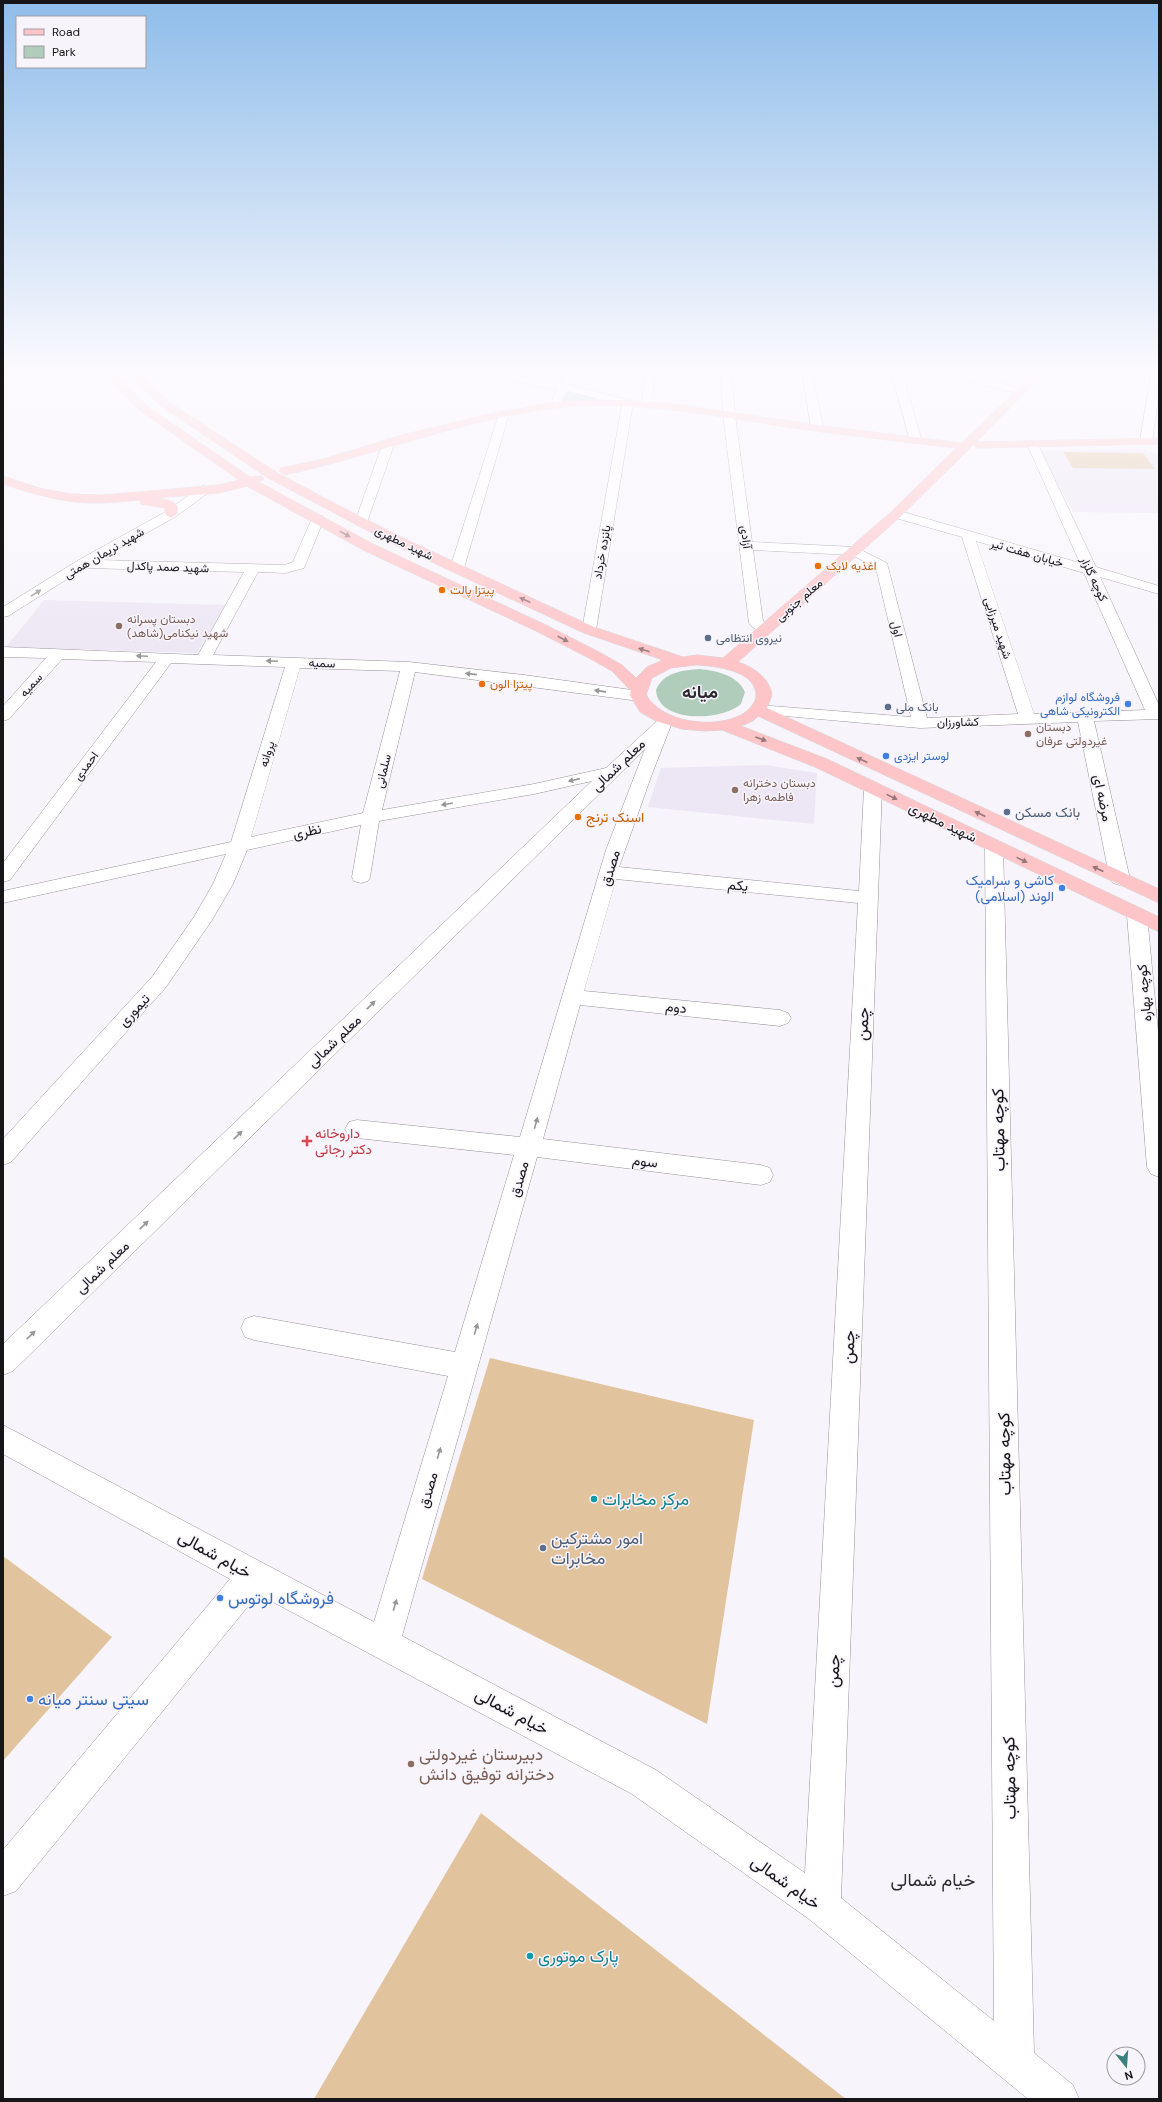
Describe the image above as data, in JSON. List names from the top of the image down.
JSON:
{
  "streets": {
    "main road": ["شهید مطهری", "معلم جنوبی"],
    "street": [
      "آزادی",
      "پانزده خرداد",
      "شهید نریمان همتی",
      "خیابان هفت تیر",
      "شهید صمد پاکدل",
      "کوچه گلزار",
      "شهید میرزایی",
      "اول",
      "سمیه",
      "سميه",
      "کشاورزان",
      "پروانه",
      "معلم شمالی",
      "احمدی",
      "سلمانی",
      "مرضه ای",
      "نظری",
      "مصدق",
      "یکم",
      "کوچه بهاره",
      "دوم",
      "تیموری",
      "چمن",
      "کوچه مهتاب",
      "سوم",
      "خیام شمالی"
    ]
  },
  "crossings": [
    ["آزادی", "معلم جنوبی"],
    ["شهید مطهری", "پانزده خرداد"],
    ["شهید مطهری", "شهید صمد پاکدل"],
    ["شهید مطهری", "سمیه"],
    ["شهید مطهری", "کشاورزان"],
    ["شهید مطهری", "معلم شمالی"],
    ["شهید مطهری", "مرضه ای"],
    ["شهید مطهری", "مصدق"],
    ["شهید مطهری", "کوچه بهاره"],
    ["شهید مطهری", "چمن"],
    ["شهید مطهری", "کوچه مهتاب"],
    ["شهید نریمان همتی", "شهید صمد پاکدل"],
    ["خیابان هفت تیر", "کوچه گلزار"],
    ["خیابان هفت تیر", "معلم جنوبی"],
    ["خیابان هفت تیر", "شهید میرزایی"],
    ["کوچه گلزار", "کشاورزان"],
    ["معلم جنوبی", "اول"],
    ["شهید میرزایی", "کشاورزان"],
    ["اول", "کشاورزان"],
    ["سمیه", "سميه"],
    ["سمیه", "پروانه"],
    ["سمیه", "احمدی"],
    ["سمیه", "سلمانی"],
    ["کشاورزان", "مرضه ای"],
    ["پروانه", "نظری"],
    ["پروانه", "تیموری"],
    ["معلم شمالی", "نظری"],
    ["معلم شمالی", "مصدق"],
    ["سلمانی", "نظری"],
    ["نظری", "تیموری"],
    ["مصدق", "یکم"],
    ["مصدق", "دوم"],
    ["مصدق", "سوم"],
    ["مصدق", "خیام شمالی"],
    ["یکم", "چمن"],
    ["چمن", "خیام شمالی"],
    ["کوچه مهتاب", "خیام شمالی"]
  ],
  "one_way": [
    "شهید نریمان همتی",
    "سمیه",
    "معلم شمالی",
    "نظری",
    "مصدق"
  ],
  "districts": ["میانه", "خیام شمالی"],
  "places": {
    "other": [
      "اغذیه لایک",
      "پیتزا پالت",
      "دبستان پسرانه شهید نیکنامی(شاهد)",
      "نیروی انتظامی",
      "پیتزا الون",
      "فروشگاه لوازم الکترونیکی شاهی",
      "بانک ملی",
      "دبستان غیردولتی عرفان",
      "لوستر ایزدی",
      "دبستان دخترانه فاطمه زهرا",
      "بانک مسکن",
      "اسنک ترنج",
      "کاشی و سرامیک الوند (اسلامی)",
      "مرکز مخابرات",
      "امور مشترکین مخابرات",
      "فروشگاه لوتوس",
      "سیتی سنتر میانه",
      "دبیرستان غیردولتی دخترانه توفیق دانش",
      "پارک موتوری"
    ],
    "health": ["داروخانه دکتر رجائی"]
  },
  "legend": ["Road", "Park"],
  "north": "bottom"
}
